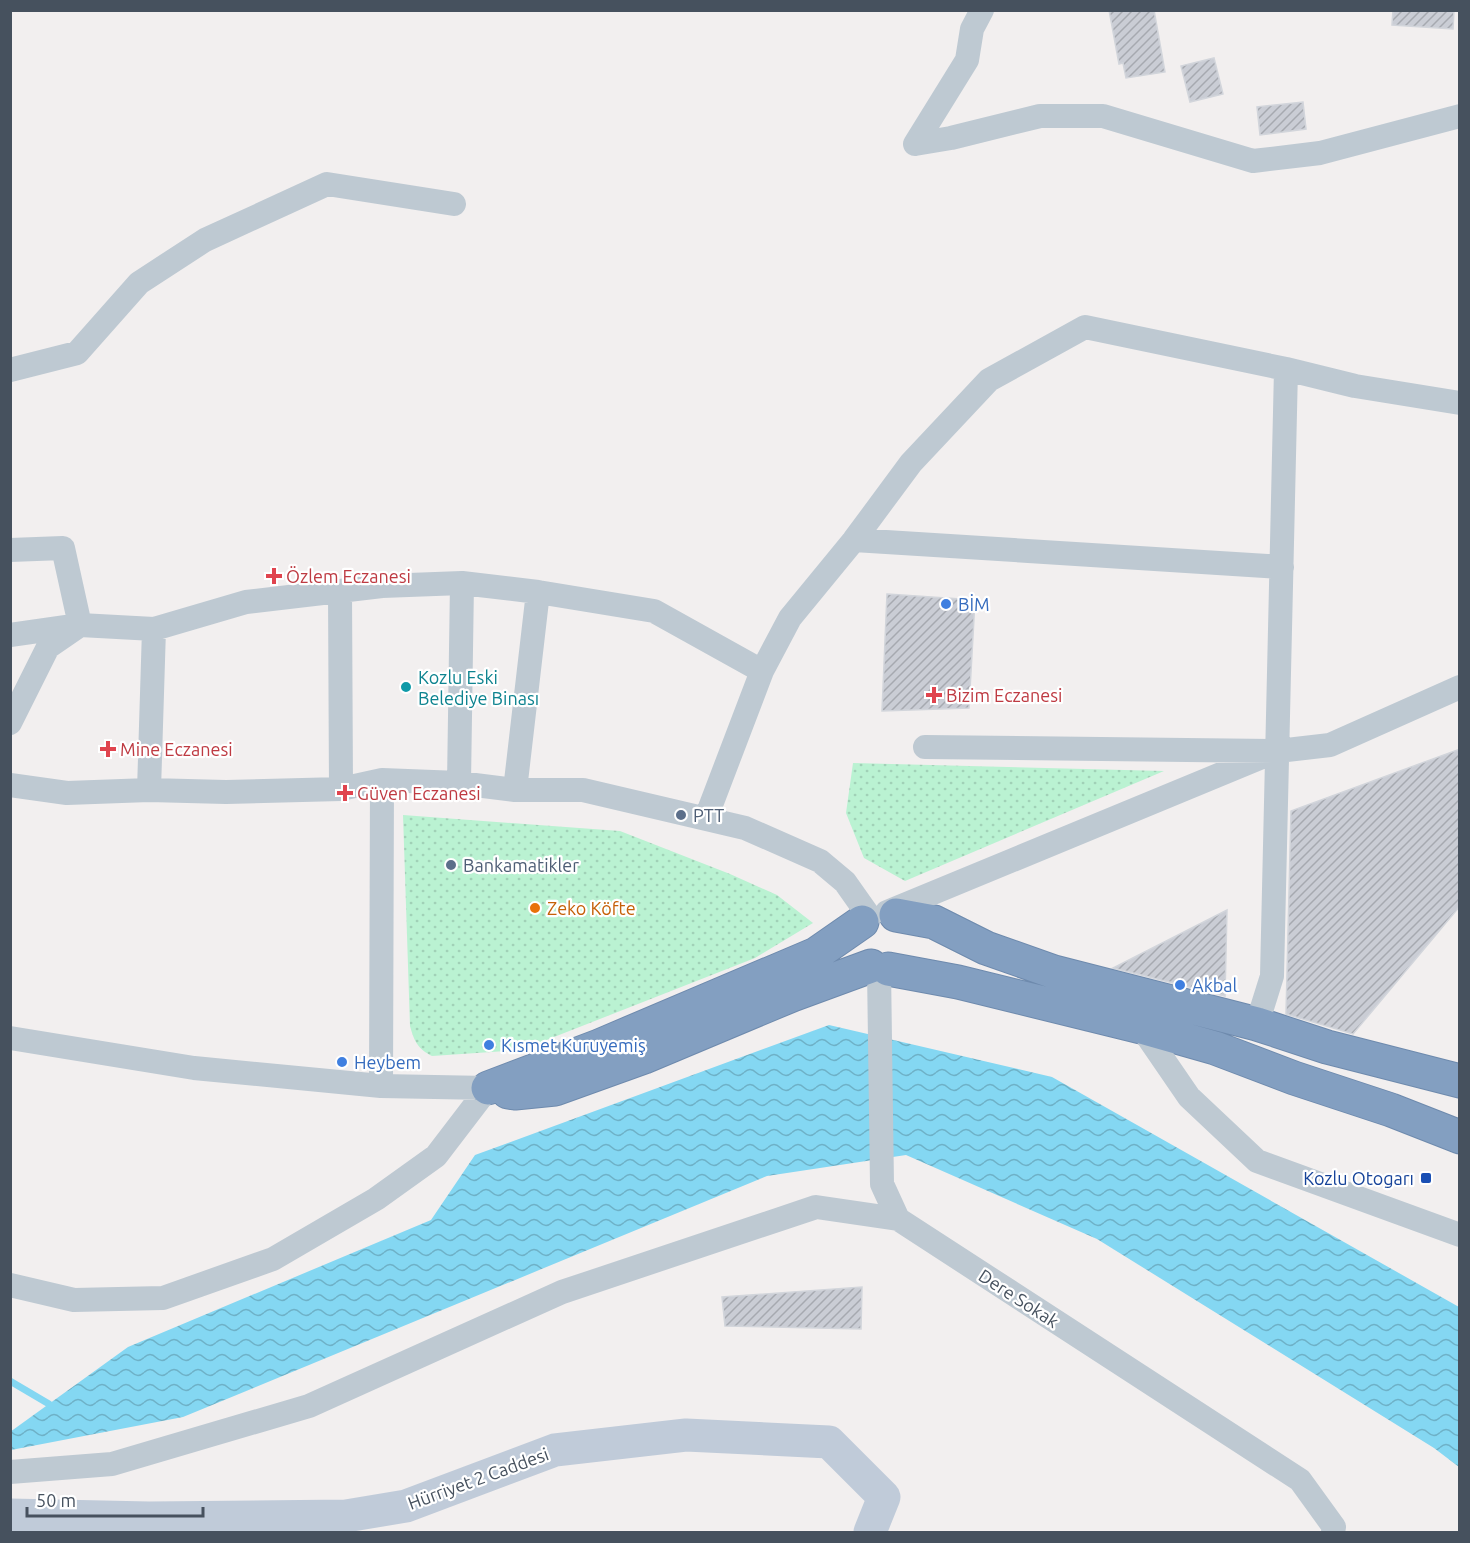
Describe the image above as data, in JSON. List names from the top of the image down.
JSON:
{
  "streets": {
    "street": ["Dere Sokak", "Hürriyet 2 Caddesi"]
  },
  "places": {
    "health": [
      "Özlem Eczanesi",
      "Bizim Eczanesi",
      "Mine Eczanesi",
      "Güven Eczanesi"
    ],
    "other": [
      "BİM",
      "Kozlu Eski Belediye Binası",
      "PTT",
      "Bankamatikler",
      "Zeko Köfte",
      "Akbal",
      "Kısmet Kuruyemiş",
      "Heybem"
    ],
    "transit": ["Kozlu Otogarı"]
  },
  "scale_bar": "50 m"
}
